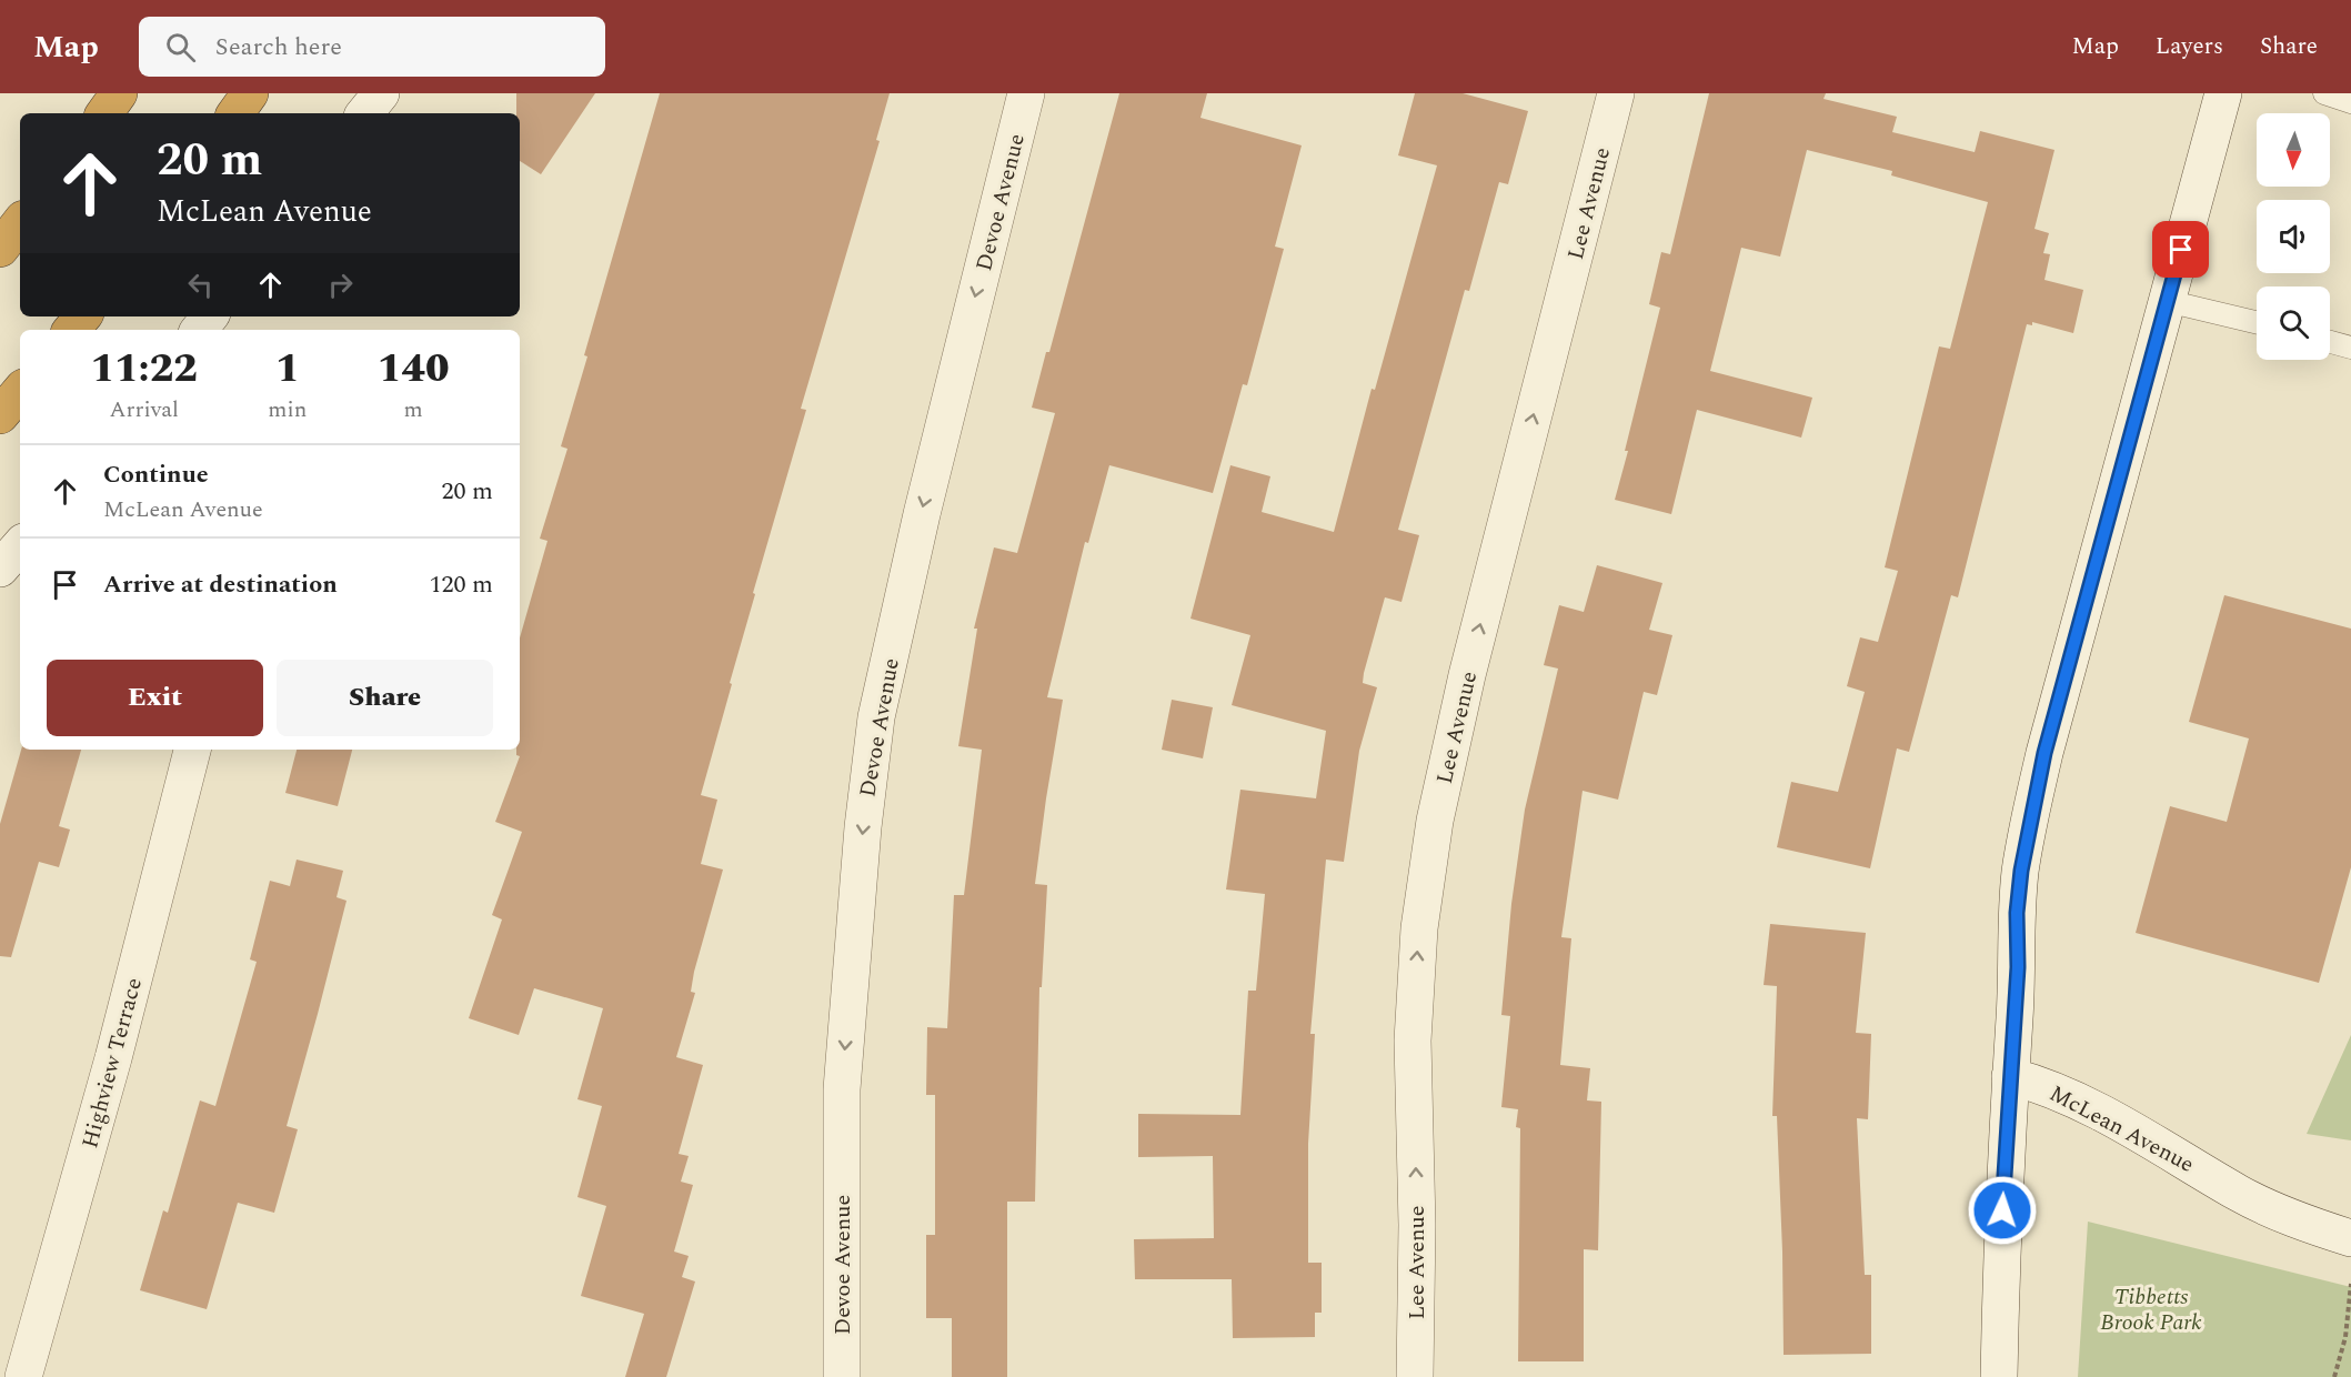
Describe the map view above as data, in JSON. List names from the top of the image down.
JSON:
{
  "streets": {
    "street": [
      "Devoe Avenue",
      "Lee Avenue",
      "Highview Terrace",
      "McLean Avenue"
    ]
  },
  "one_way": ["Devoe Avenue", "Lee Avenue"],
  "parks": ["Tibbetts Brook Park"],
  "north": "bottom",
  "page": {
    "header": "Map",
    "search": "Search here",
    "nav": ["Map", "Layers", "Share"],
    "turn": ["20 m", "McLean Avenue"],
    "eta": [
      "11:22",
      "Arrival",
      "1",
      "min",
      "140",
      "m"
    ],
    "list": [
      {
        "name": "Continue",
        "note": "McLean Avenue",
        "value": "20 m"
      },
      {
        "name": "Arrive at destination",
        "value": "120 m"
      }
    ],
    "buttons": ["Exit", "Share"]
  }
}
